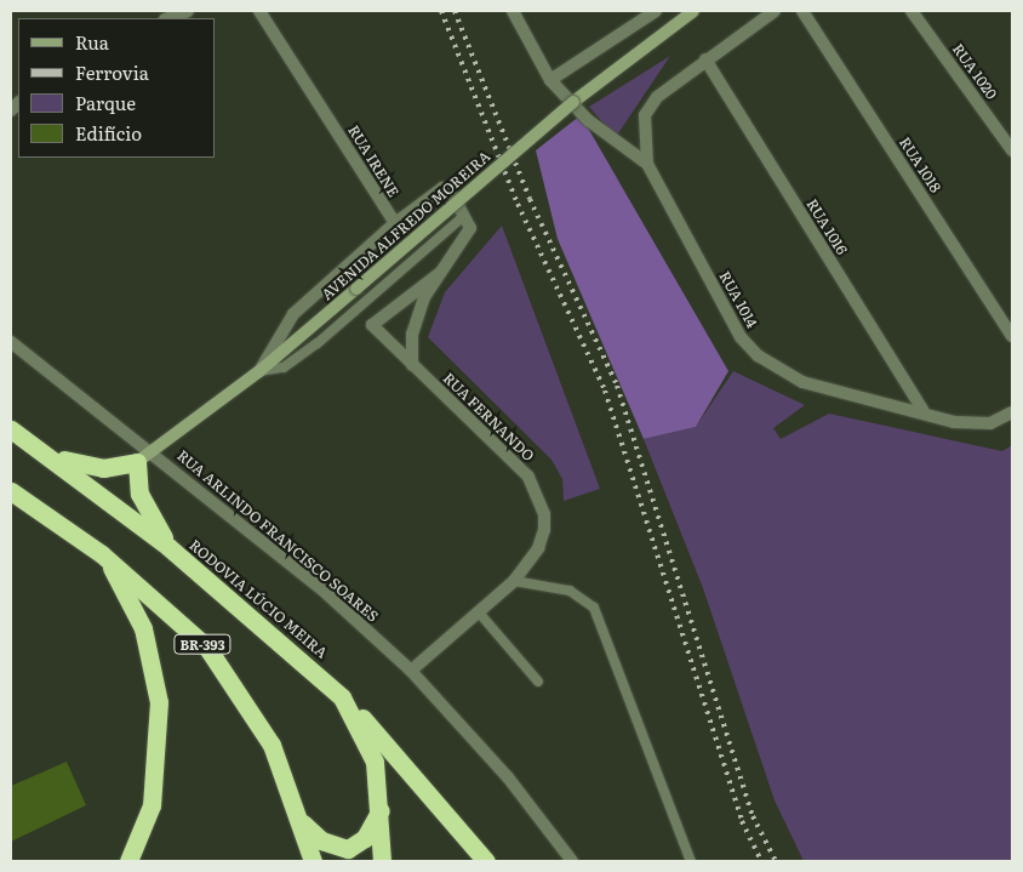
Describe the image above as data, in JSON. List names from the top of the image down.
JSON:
{
  "streets": {
    "highway": ["RODOVIA LÚCIO MEIRA", "BR-393"],
    "street": [
      "RUA 1020",
      "RUA IRENE",
      "RUA 1018",
      "AVENIDA ALFREDO MOREIRA",
      "RUA 1016",
      "RUA 1014",
      "RUA FERNANDO",
      "RUA ARLINDO FRANCISCO SOARES"
    ]
  },
  "crossings": [
    ["AVENIDA ALFREDO MOREIRA", "RUA ARLINDO FRANCISCO SOARES"],
    ["RUA 1016", "RUA 1014"],
    ["RUA FERNANDO", "RUA ARLINDO FRANCISCO SOARES"]
  ],
  "legend": [
    "Rua",
    "Ferrovia",
    "Parque",
    "Edifício"
  ]
}
